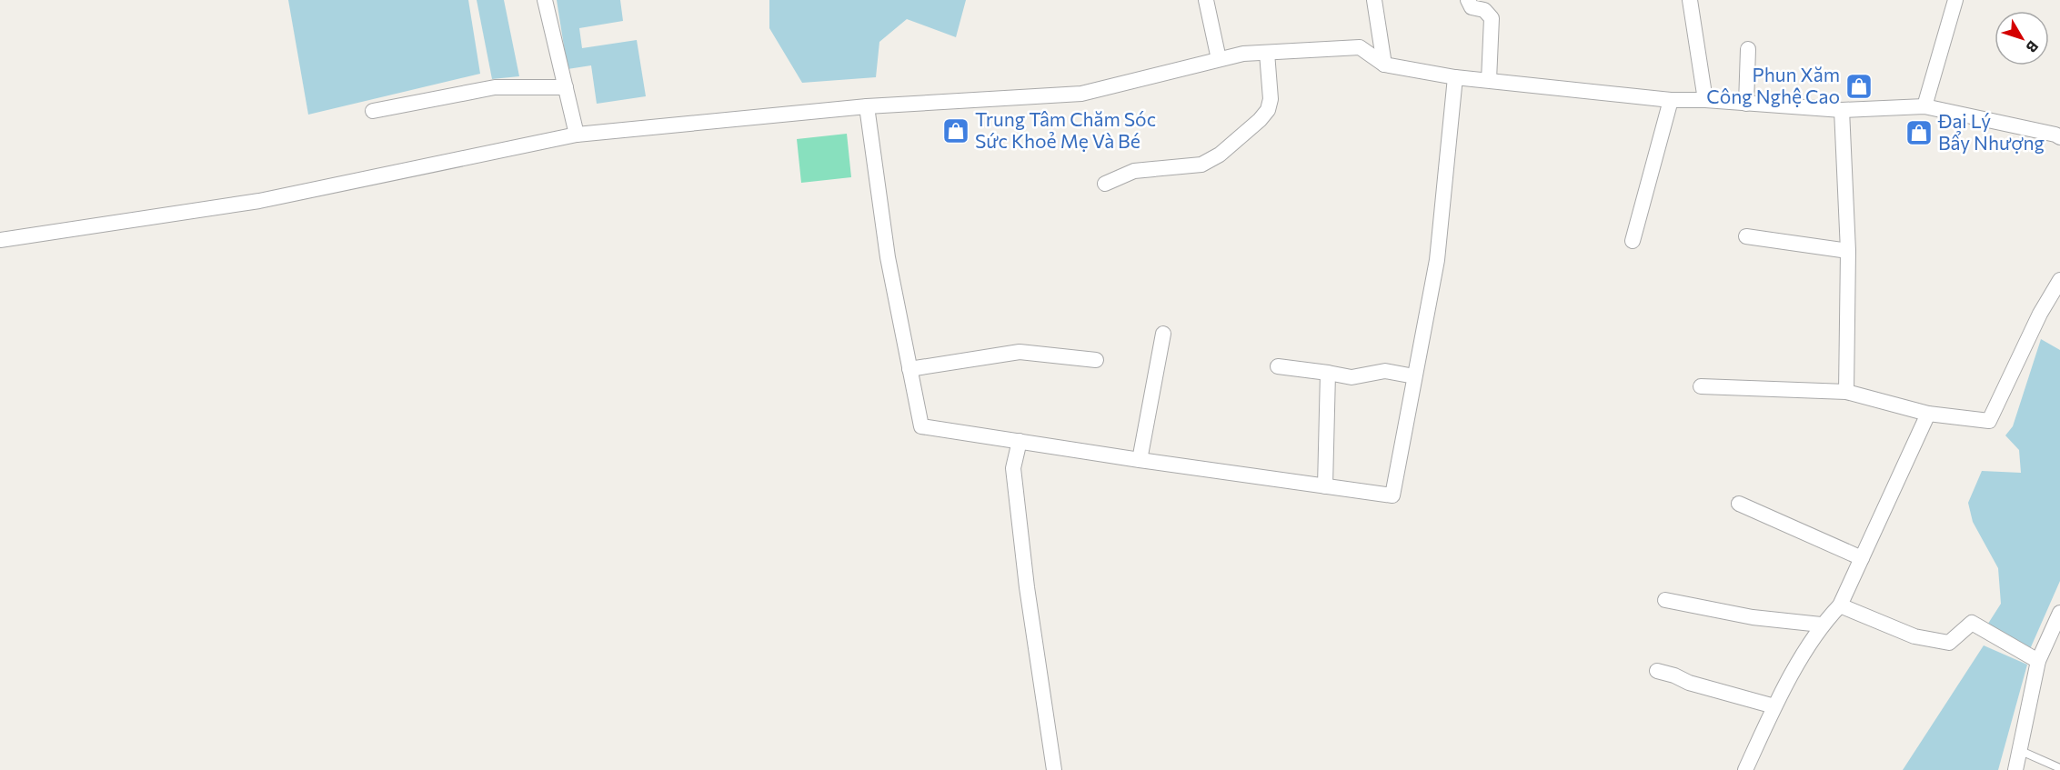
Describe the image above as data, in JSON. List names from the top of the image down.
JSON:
{
  "places": {
    "shop": ["Phun Xăm Công Nghệ Cao", "Trung Tâm Chăm Sóc Sức Khoẻ Mẹ Và Bé", "Đại Lý Bẩy Nhượng"]
  },
  "north": "bottom right"
}
